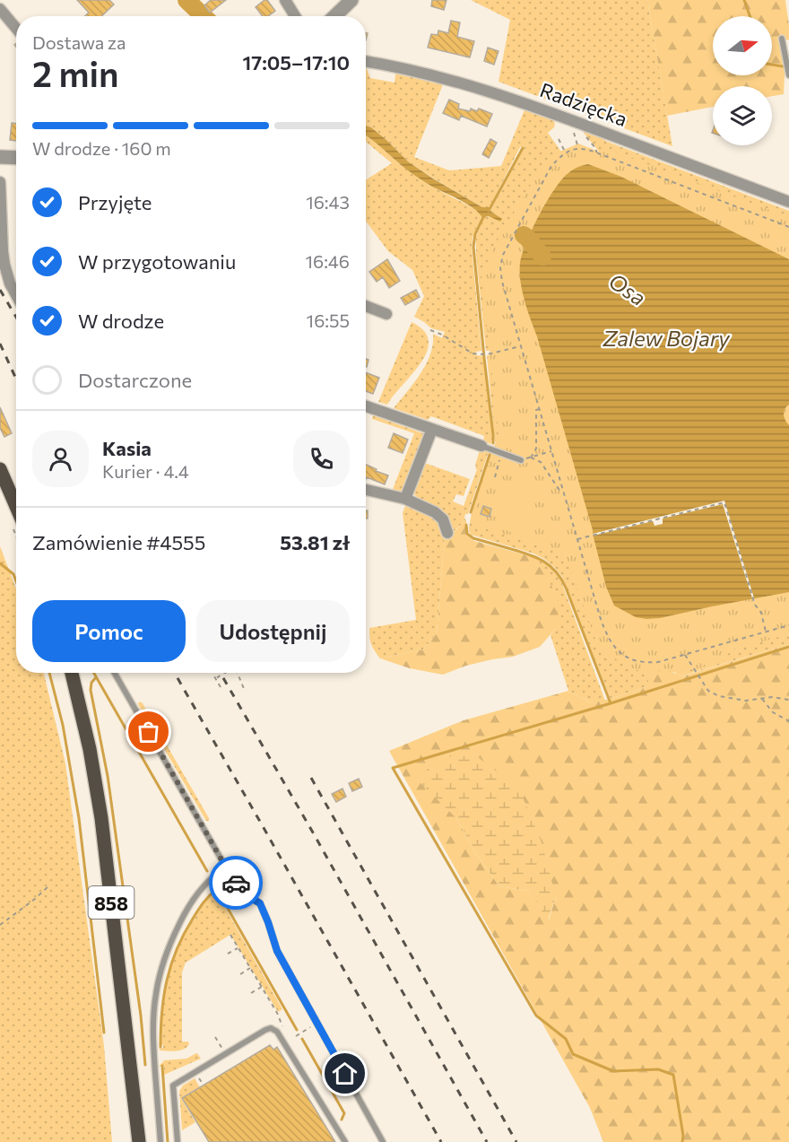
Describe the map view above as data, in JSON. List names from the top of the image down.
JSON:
{
  "streets": {
    "main road": ["858"],
    "street": ["Radzięcka"]
  },
  "water": ["Osa", "Zalew Bojary"],
  "north": "right",
  "page": {
    "heading": ["2 min", "Dostawa za", "17:05–17:10"],
    "panel": [
      "Kasia",
      "Kurier · 4.4",
      "Zamówienie #4555",
      "53.81 zł"
    ],
    "bar": "W drodze · 160 m",
    "list": [
      ["Przyjęte", "16:43"],
      ["W przygotowaniu", "16:46"],
      ["W drodze", "16:55"],
      "Dostarczone"
    ],
    "buttons": ["Pomoc", "Udostępnij"]
  }
}
